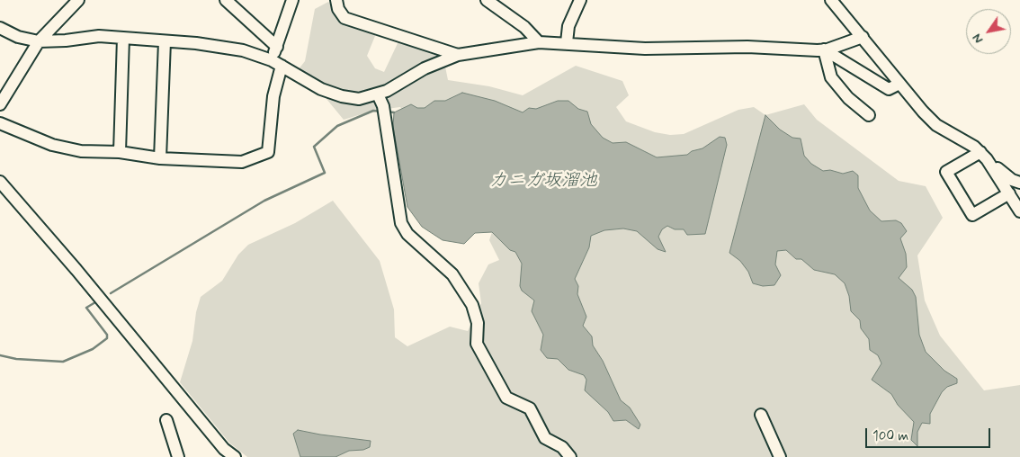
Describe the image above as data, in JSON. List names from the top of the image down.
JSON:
{
  "water": ["カニガ坂溜池"],
  "scale_bar": "100 m",
  "north": "bottom left"
}
